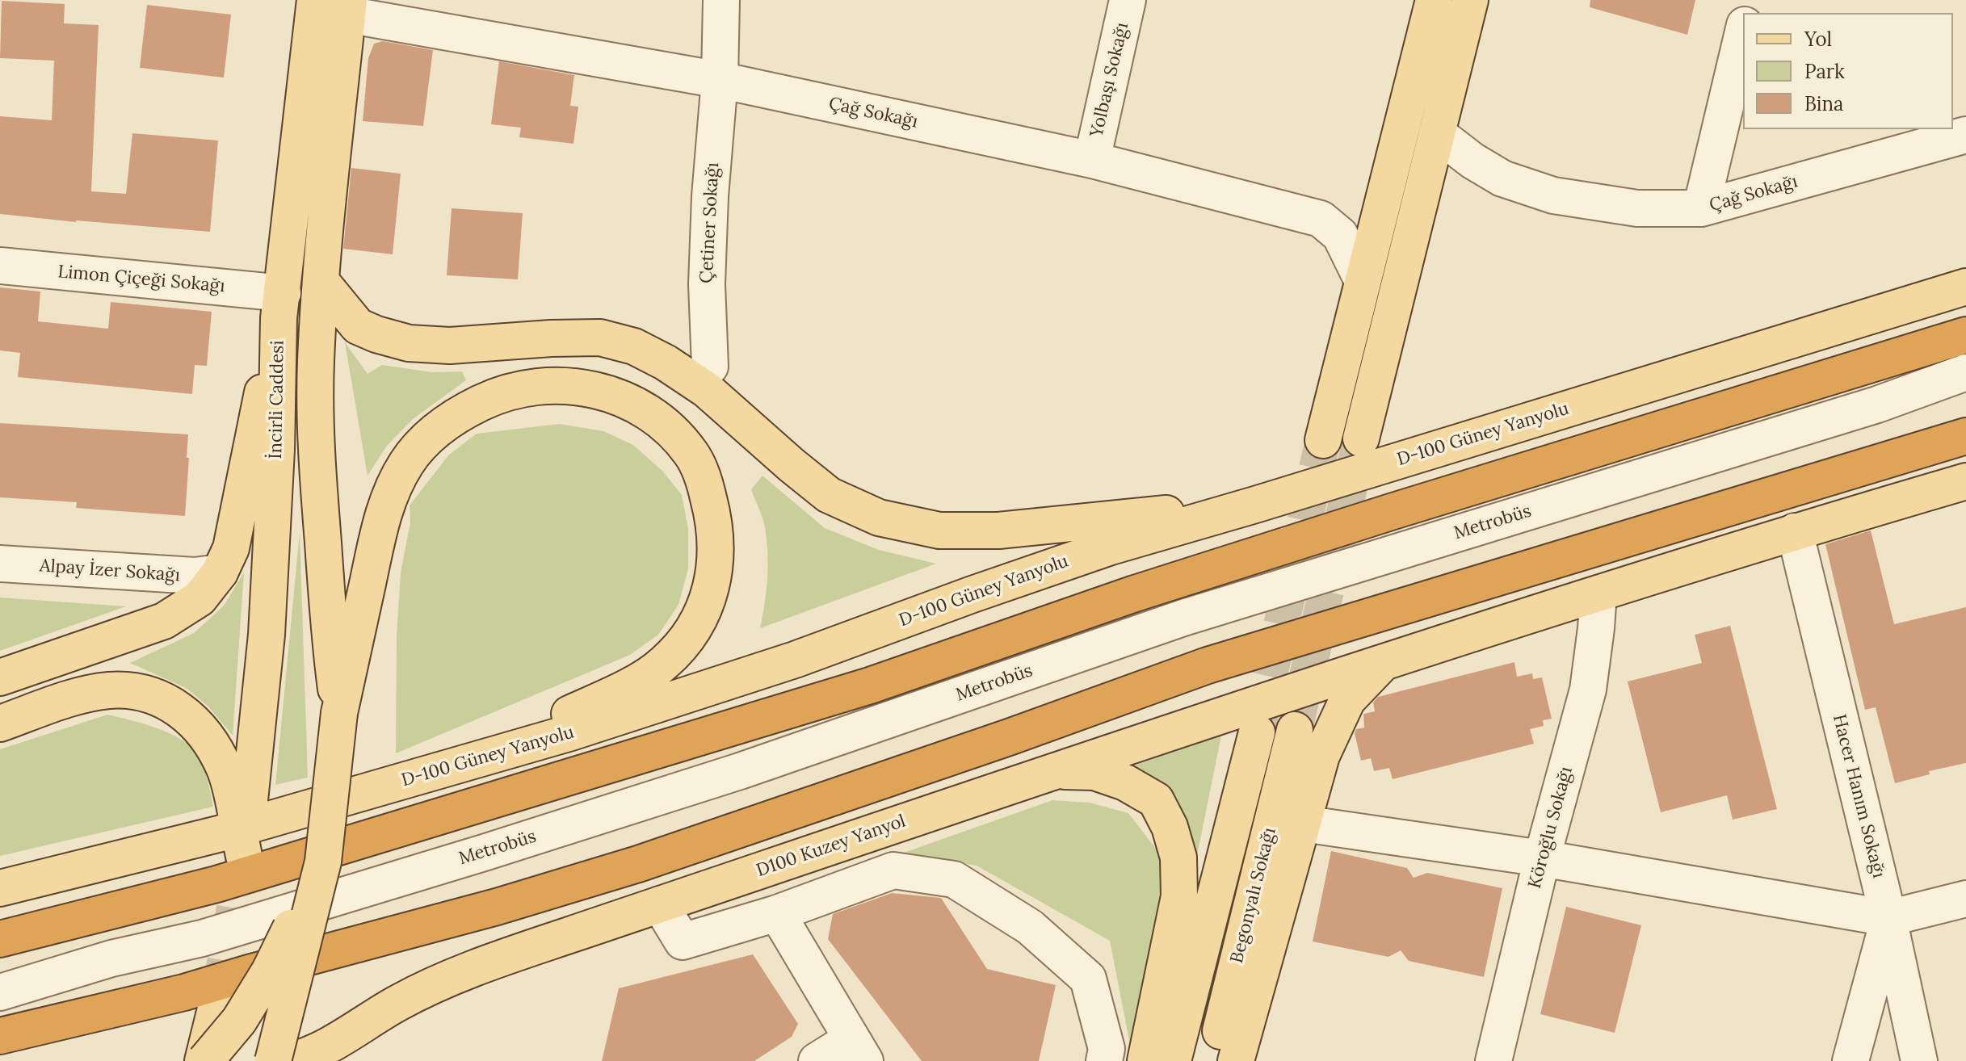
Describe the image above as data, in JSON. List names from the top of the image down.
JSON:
{
  "streets": {
    "main road": [
      "İncirli Caddesi",
      "D-100 Güney Yanyolu",
      "D100 Kuzey Yanyol",
      "Begonyalı Sokağı"
    ],
    "street": [
      "Yolbaşı Sokağı",
      "Çağ Sokağı",
      "Çetiner Sokağı",
      "Limon Çiçeği Sokağı",
      "Metrobüs",
      "Alpay İzer Sokağı",
      "Hacer Hanım Sokağı",
      "Köroğlu Sokağı"
    ]
  },
  "crossings": [
    ["Yolbaşı Sokağı", "Çağ Sokağı"],
    ["Çağ Sokağı", "Çetiner Sokağı"],
    ["Çağ Sokağı", "İncirli Caddesi"],
    ["Limon Çiçeği Sokağı", "İncirli Caddesi"],
    ["Hacer Hanım Sokağı", "D100 Kuzey Yanyol"],
    ["Köroğlu Sokağı", "D100 Kuzey Yanyol"]
  ],
  "legend": ["Yol", "Park", "Bina"]
}
